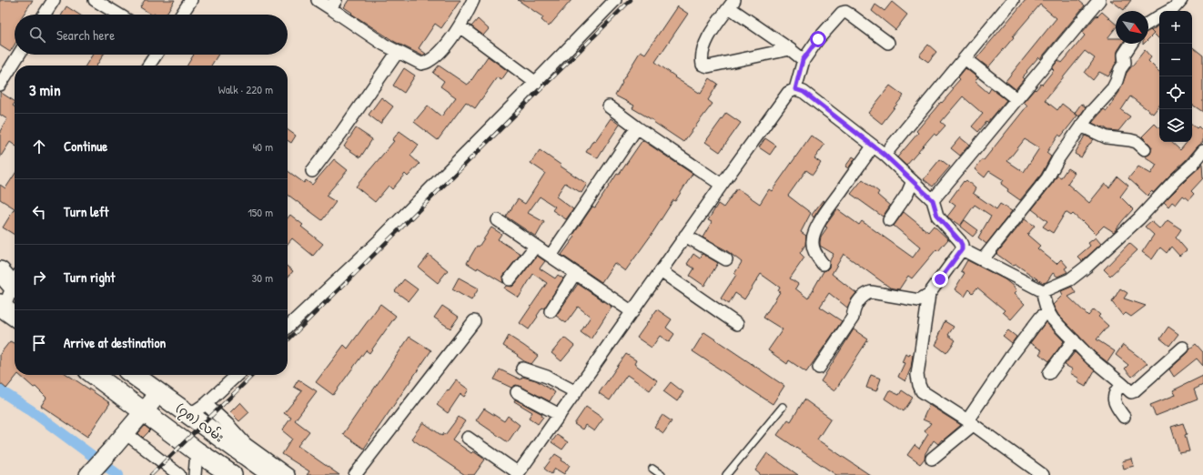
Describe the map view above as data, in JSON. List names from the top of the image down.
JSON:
{
  "streets": {
    "main road": ["(၇၈) လမ်း"]
  },
  "north": "bottom right",
  "page": {
    "map_buttons": ["+", "−"],
    "search": "Search here",
    "heading": ["3 min", "Walk · 220 m"],
    "list": [
      ["Continue", "40 m"],
      ["Turn left", "150 m"],
      ["Turn right", "30 m"],
      "Arrive at destination"
    ]
  }
}
